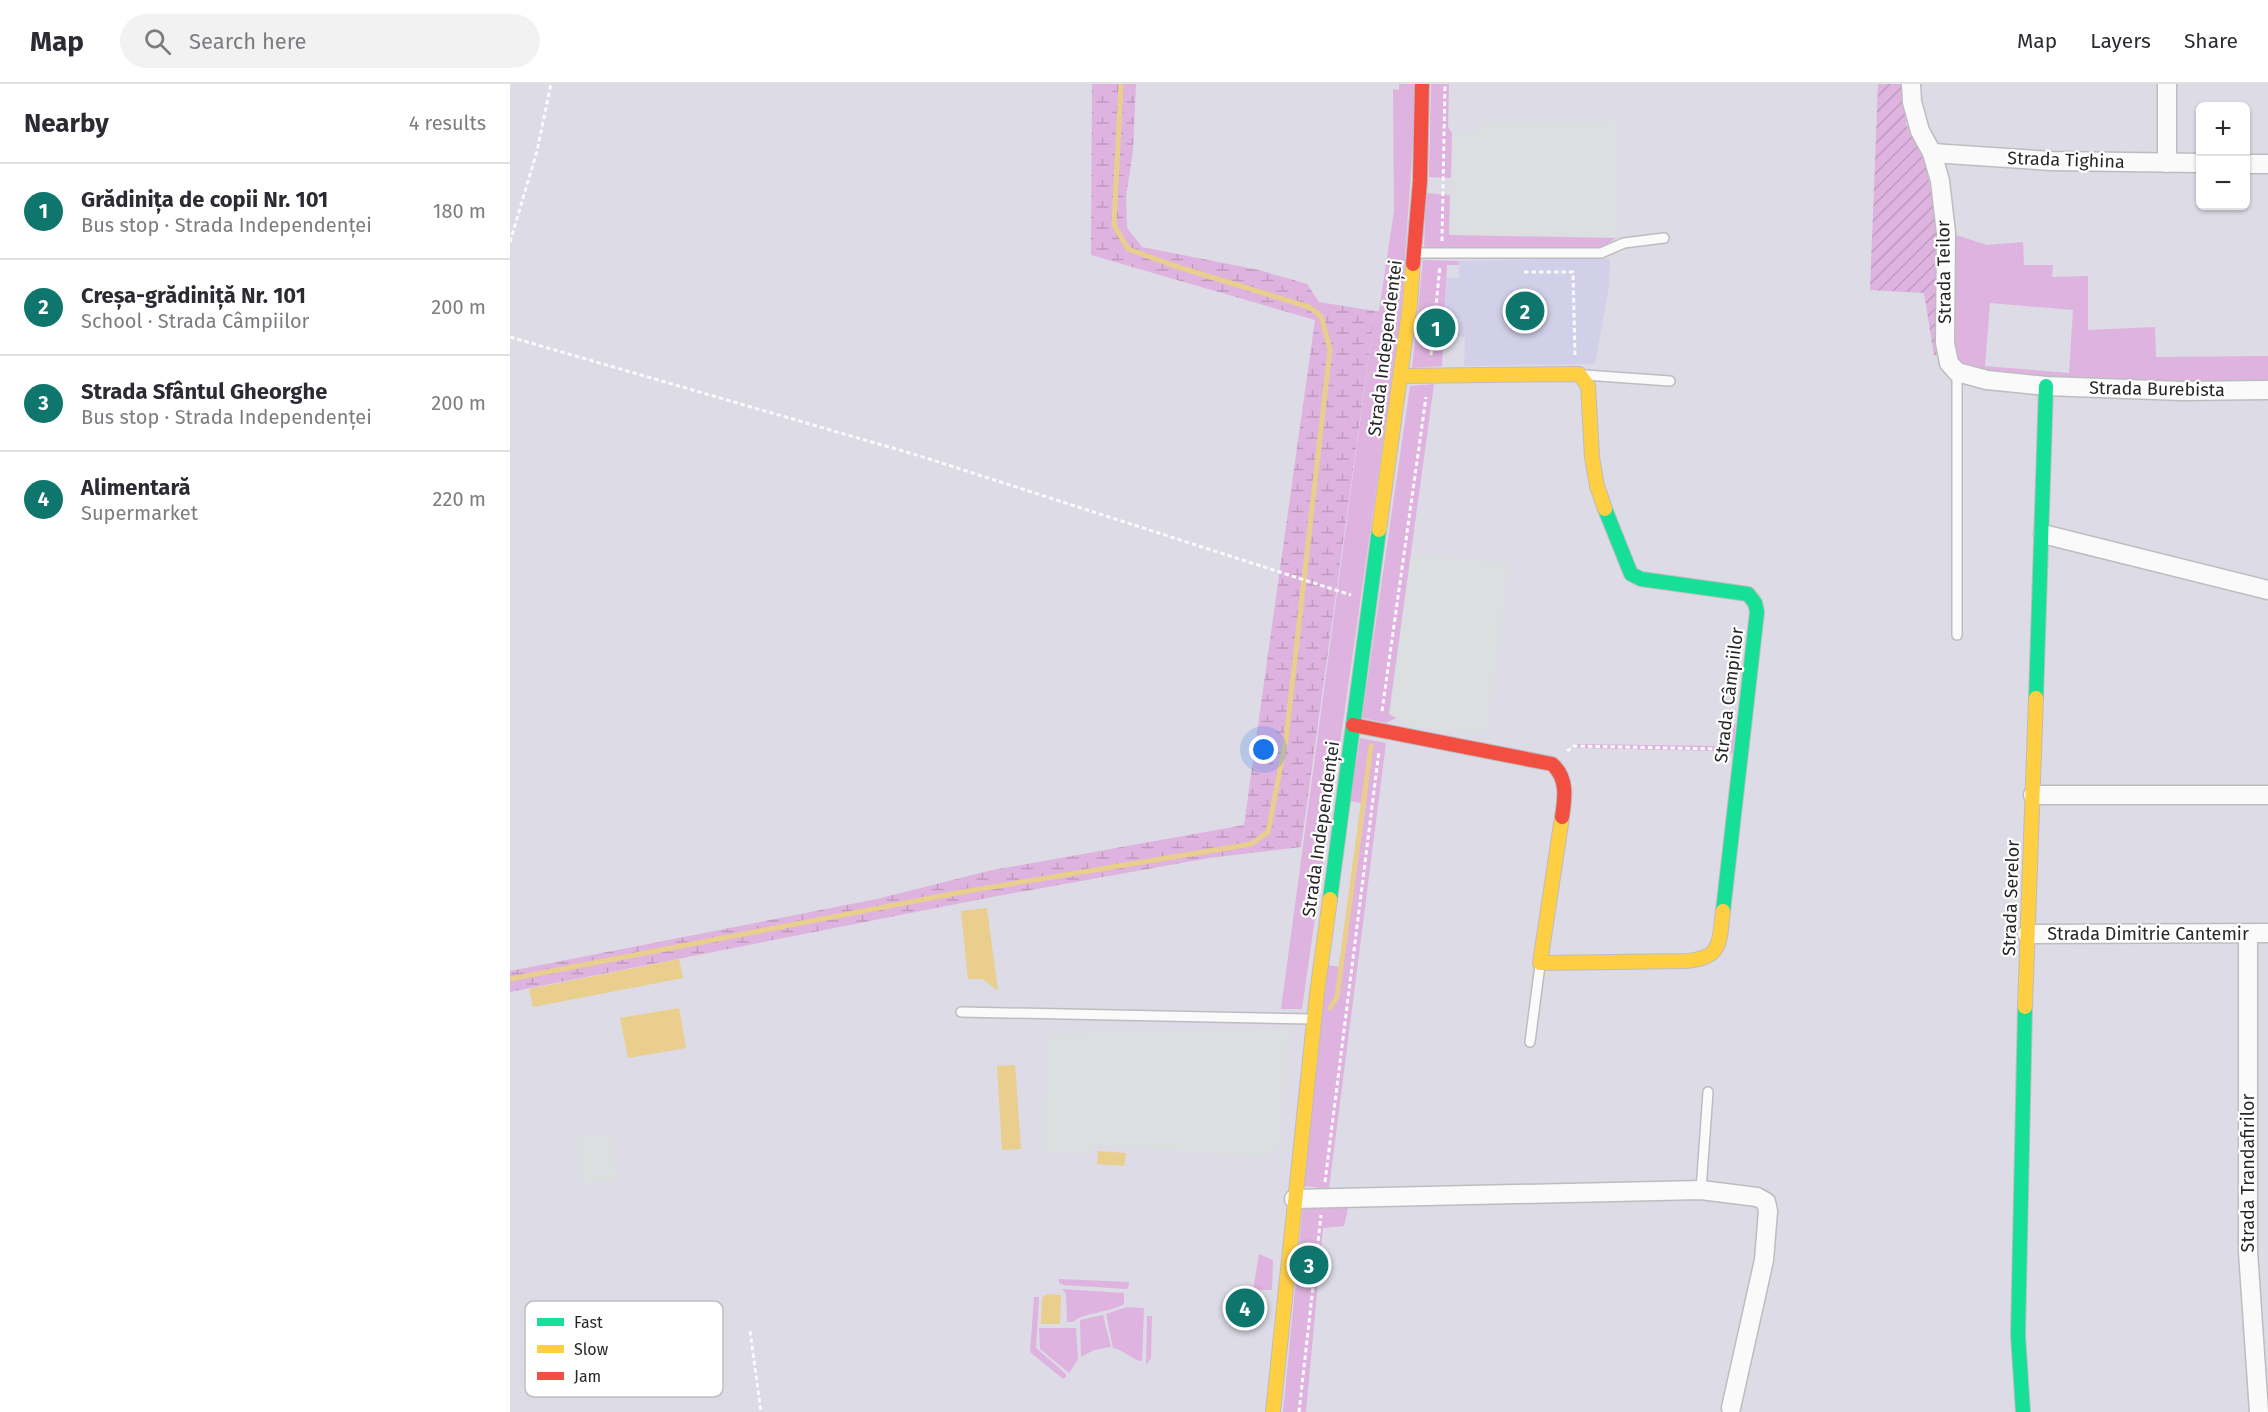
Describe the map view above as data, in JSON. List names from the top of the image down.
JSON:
{
  "streets": {
    "street": [
      "Strada Tighina",
      "Strada Teilor",
      "Strada Independenței",
      "Strada Burebista",
      "Strada Câmpiilor",
      "Strada Serelor",
      "Strada Dimitrie Cantemir",
      "Strada Trandafirilor"
    ]
  },
  "crossings": [
    ["Strada Tighina", "Strada Teilor"],
    ["Strada Burebista", "Strada Serelor"],
    ["Strada Serelor", "Strada Dimitrie Cantemir"],
    ["Strada Dimitrie Cantemir", "Strada Trandafirilor"]
  ],
  "legend": ["Fast", "Slow", "Jam"],
  "page": {
    "header": "Map",
    "search": "Search here",
    "nav": ["Map", "Layers", "Share"],
    "heading": ["Nearby", "4 results"],
    "map_buttons": ["+", "−"],
    "list": [
      {
        "mark": "1",
        "name": "Grădinița de copii Nr. 101",
        "note": "Bus stop · Strada Independenței",
        "value": "180 m"
      },
      {
        "mark": "2",
        "name": "Creșa-grădiniță Nr. 101",
        "note": "School · Strada Câmpiilor",
        "value": "200 m"
      },
      {
        "mark": "3",
        "name": "Strada Sfântul Gheorghe",
        "note": "Bus stop · Strada Independenței",
        "value": "200 m"
      },
      {
        "mark": "4",
        "name": "Alimentară",
        "note": "Supermarket",
        "value": "220 m"
      }
    ],
    "pins": [
      "2",
      "1",
      "3",
      "4"
    ]
  }
}
